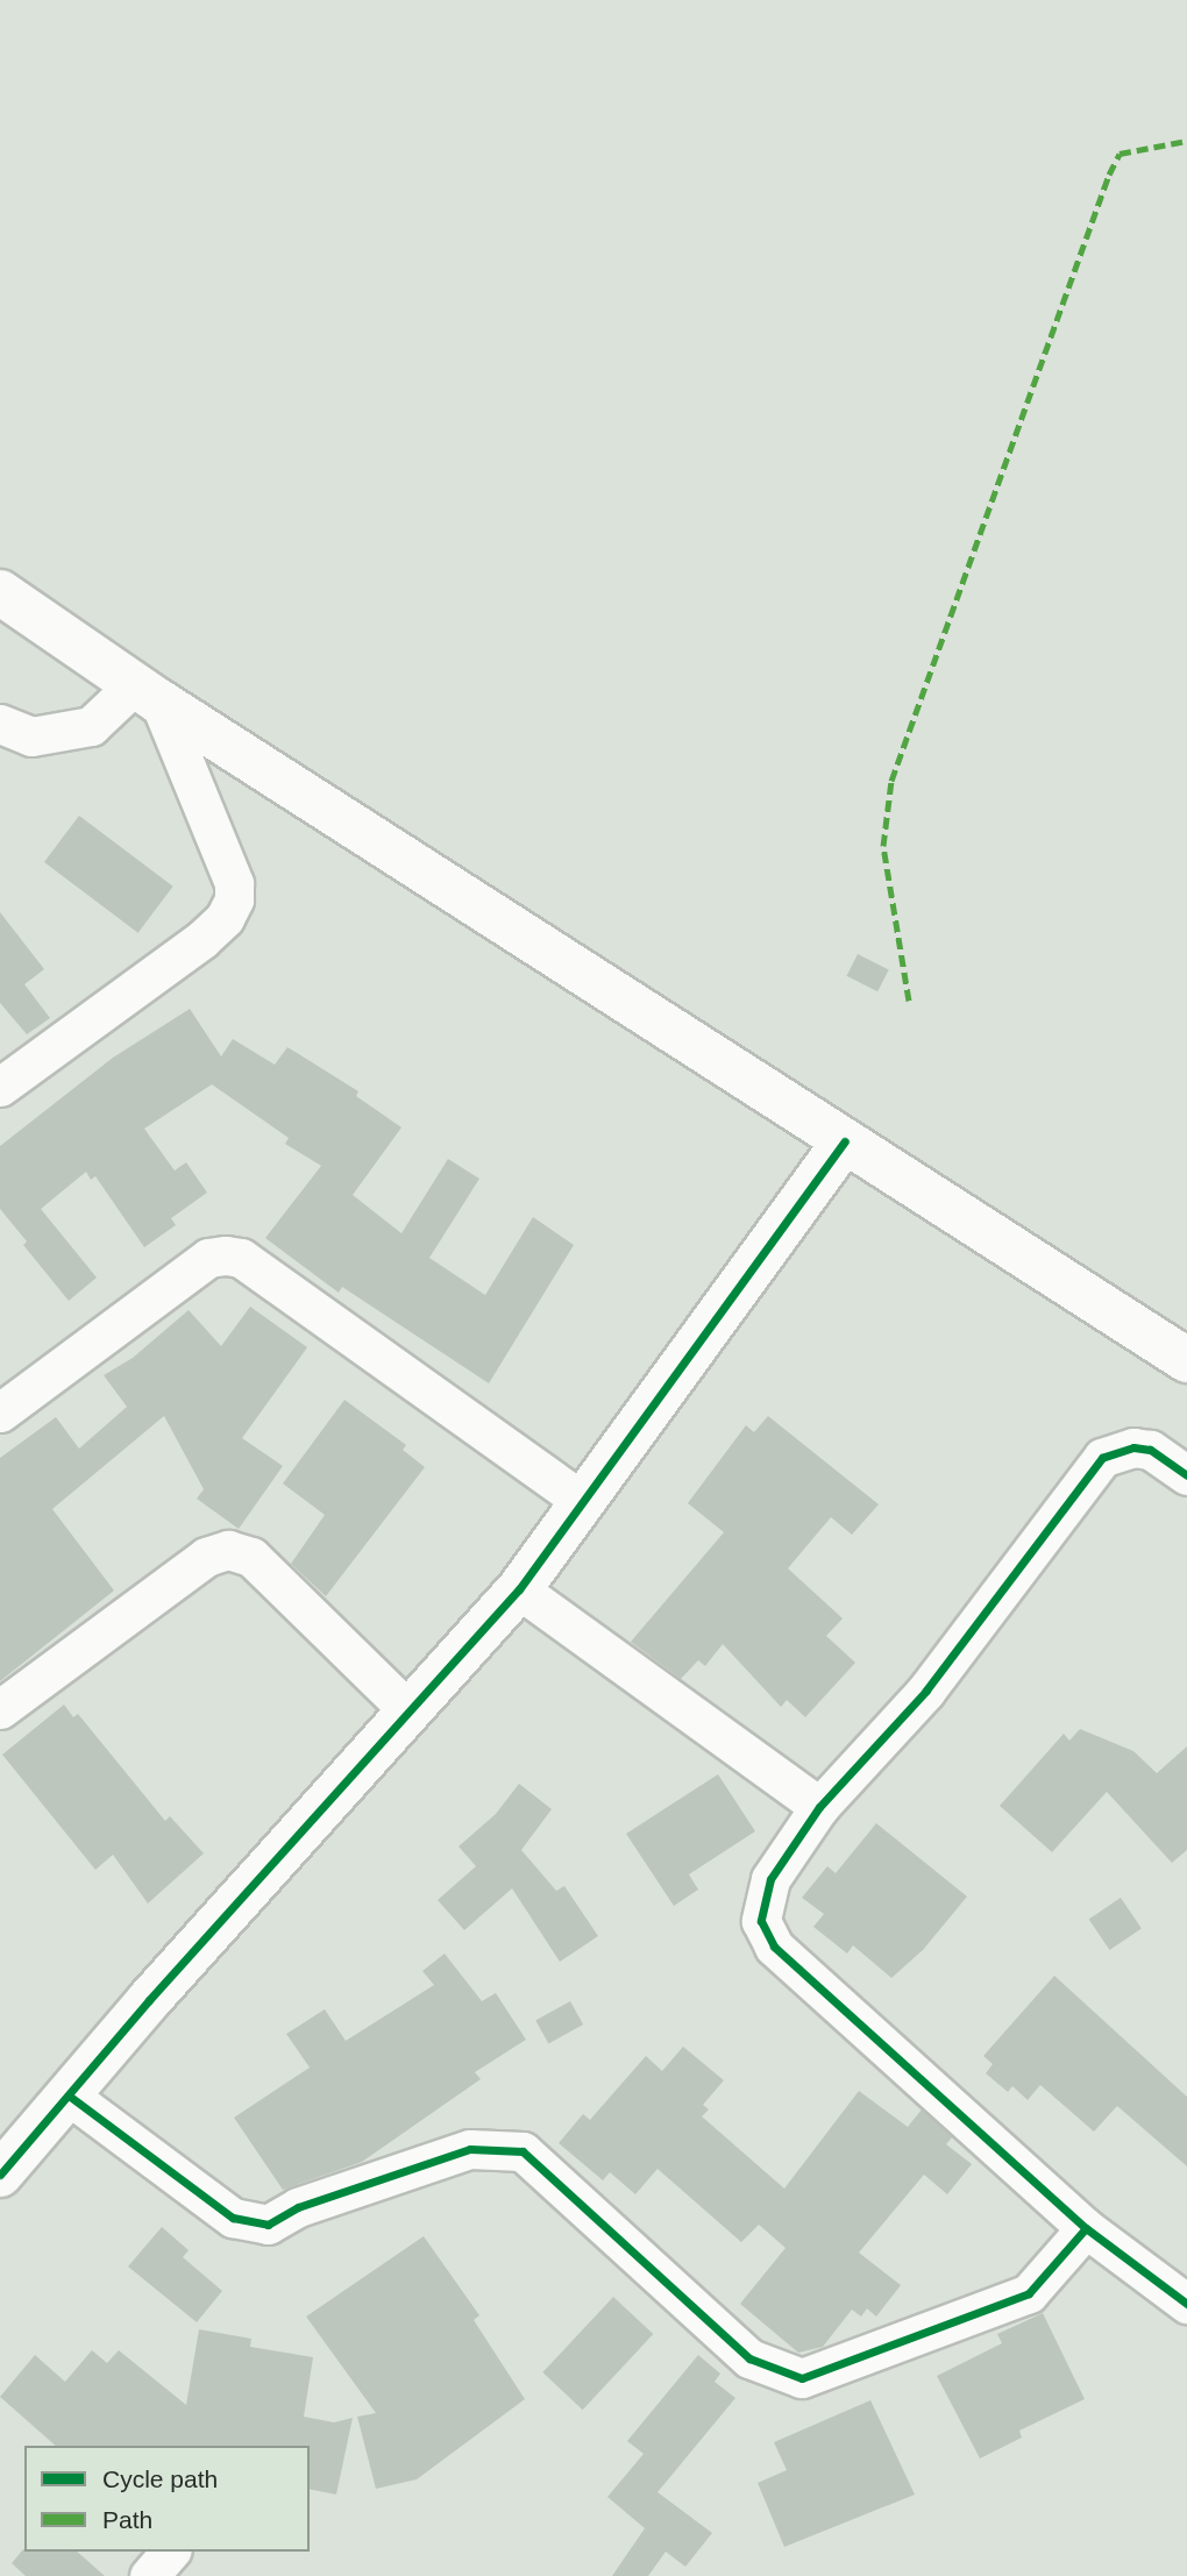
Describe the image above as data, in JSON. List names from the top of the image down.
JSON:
{
  "legend": ["Cycle path", "Path"]
}
